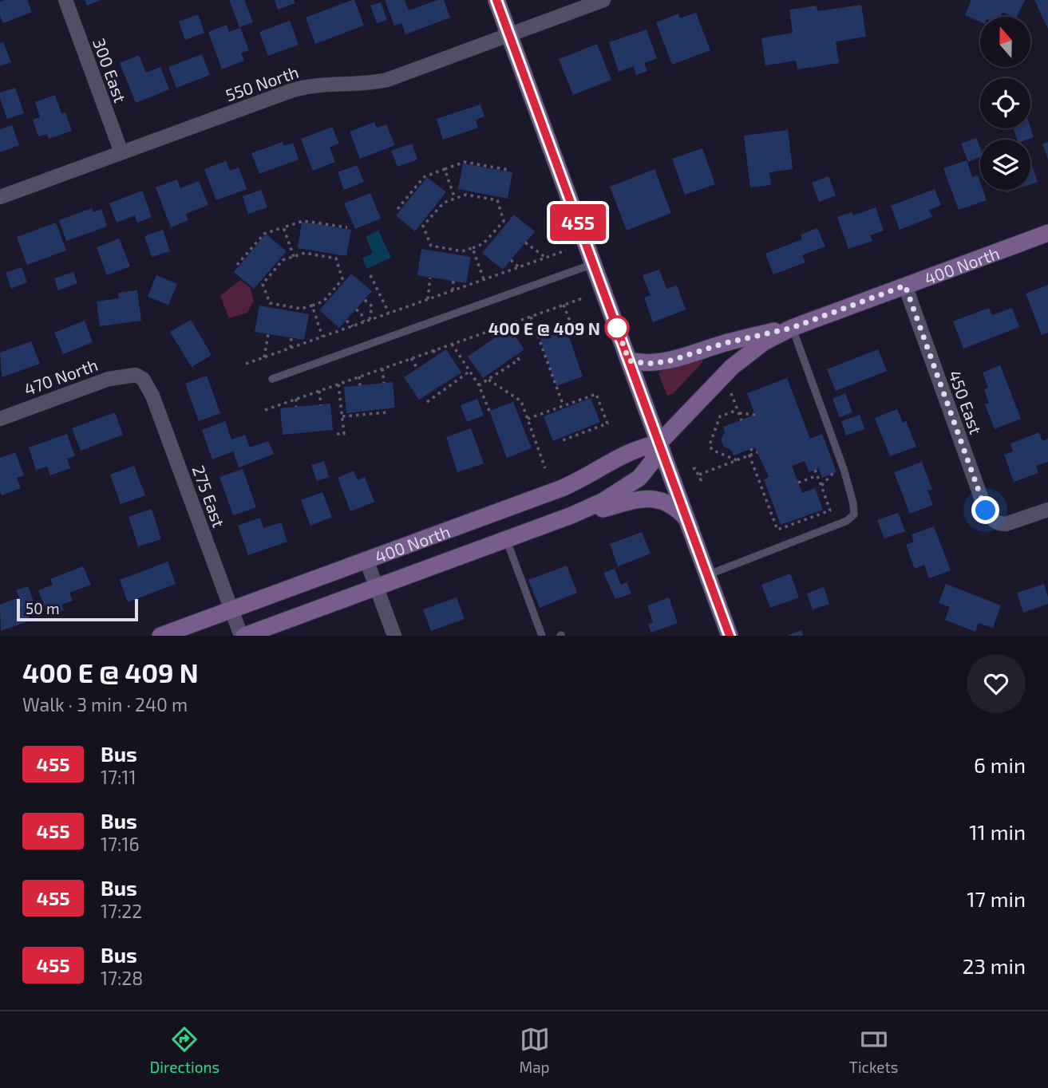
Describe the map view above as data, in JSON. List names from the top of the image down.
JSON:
{
  "streets": {
    "main road": ["400 North"],
    "street": [
      "300 East",
      "550 North",
      "470 North",
      "450 East",
      "275 East"
    ]
  },
  "crossings": [
    ["300 East", "550 North"],
    ["400 North", "450 East"],
    ["400 North", "275 East"],
    ["470 North", "275 East"]
  ],
  "places": ["400 E @ 409 N"],
  "lines": ["bus line 455"],
  "scale_bar": "50 m",
  "north": "top",
  "page": {
    "on_map": "455",
    "scale": "50 m",
    "heading": ["400 E @ 409 N", "Walk · 3 min · 240 m"],
    "list": [
      {
        "mark": "455",
        "name": "Bus",
        "note": "17:11",
        "value": "6 min"
      },
      {
        "mark": "455",
        "name": "Bus",
        "note": "17:16",
        "value": "11 min"
      },
      {
        "mark": "455",
        "name": "Bus",
        "note": "17:22",
        "value": "17 min"
      },
      {
        "mark": "455",
        "name": "Bus",
        "note": "17:28",
        "value": "23 min"
      }
    ],
    "tabs": ["Directions", "Map", "Tickets"]
  }
}
